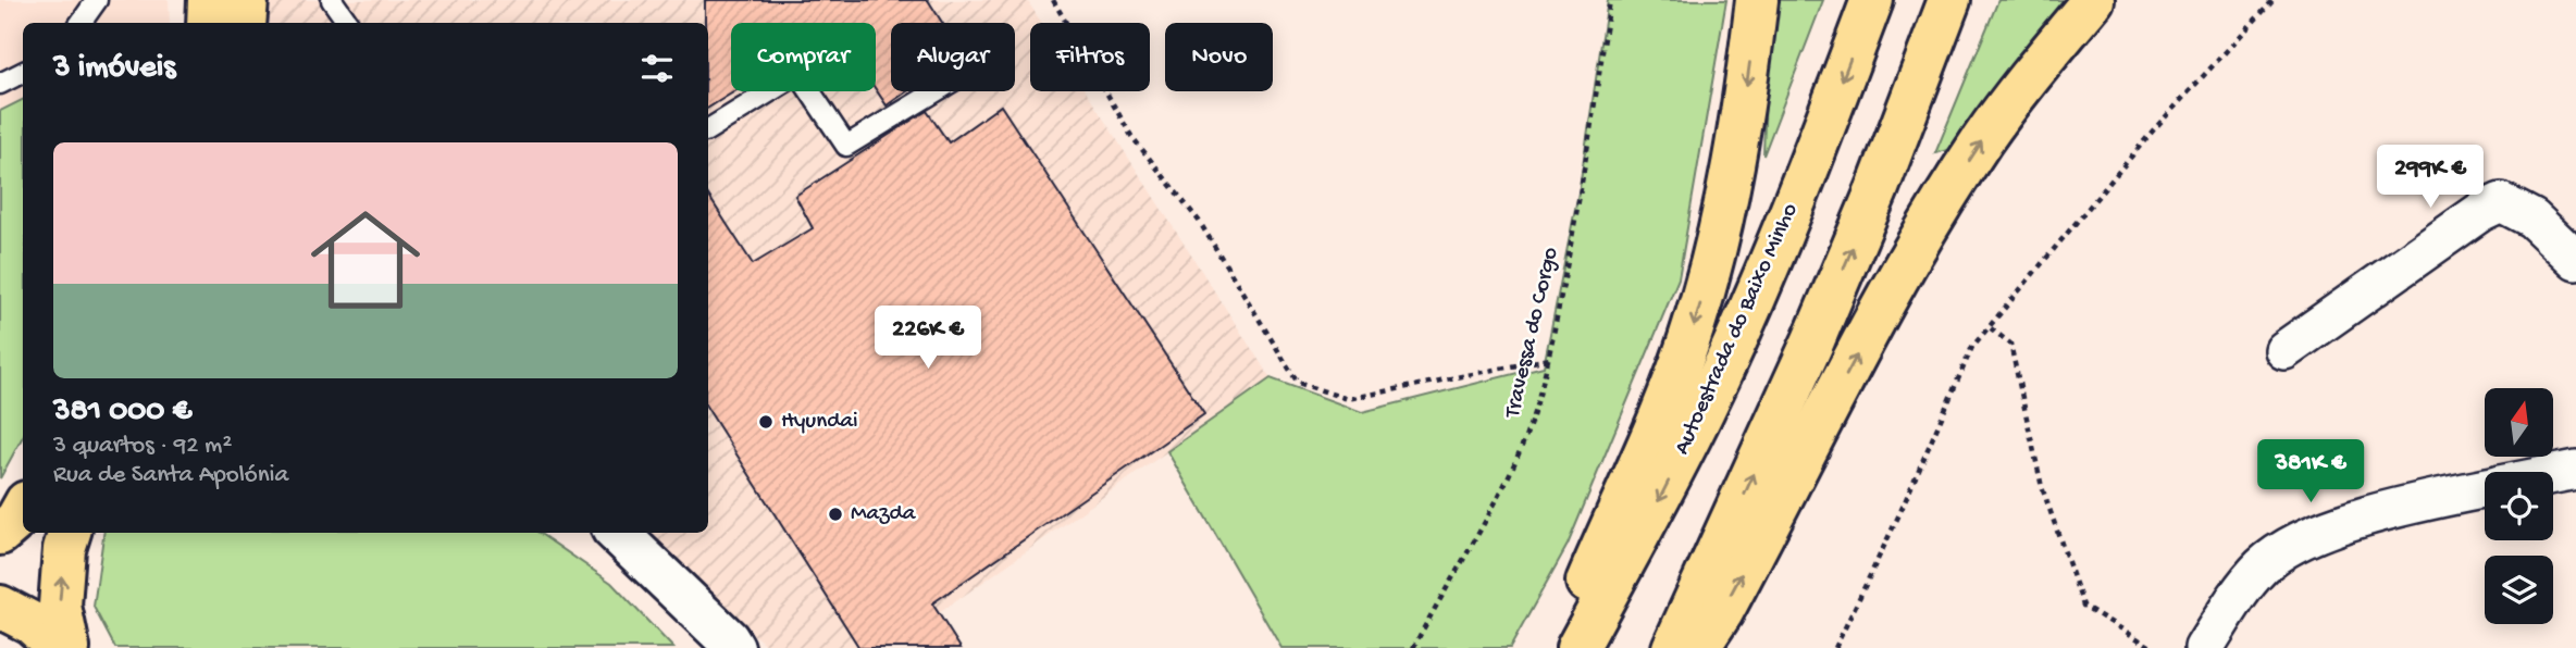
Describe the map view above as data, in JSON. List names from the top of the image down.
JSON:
{
  "streets": {
    "main road": ["Autoestrada do Baixo Minho"],
    "path": ["Travessa do Corgo"]
  },
  "places": ["Hyundai", "Mazda"],
  "north": "top",
  "page": {
    "chip": [
      "Comprar",
      "Alugar",
      "Filtros",
      "Novo"
    ],
    "heading": "3 imóveis",
    "list": [
      {
        "name": "381 000 €",
        "note": "3 quartos · 92 m² · Rua de Santa Apolónia"
      }
    ],
    "price": ["299K €", "226K €", "381K €"]
  }
}
